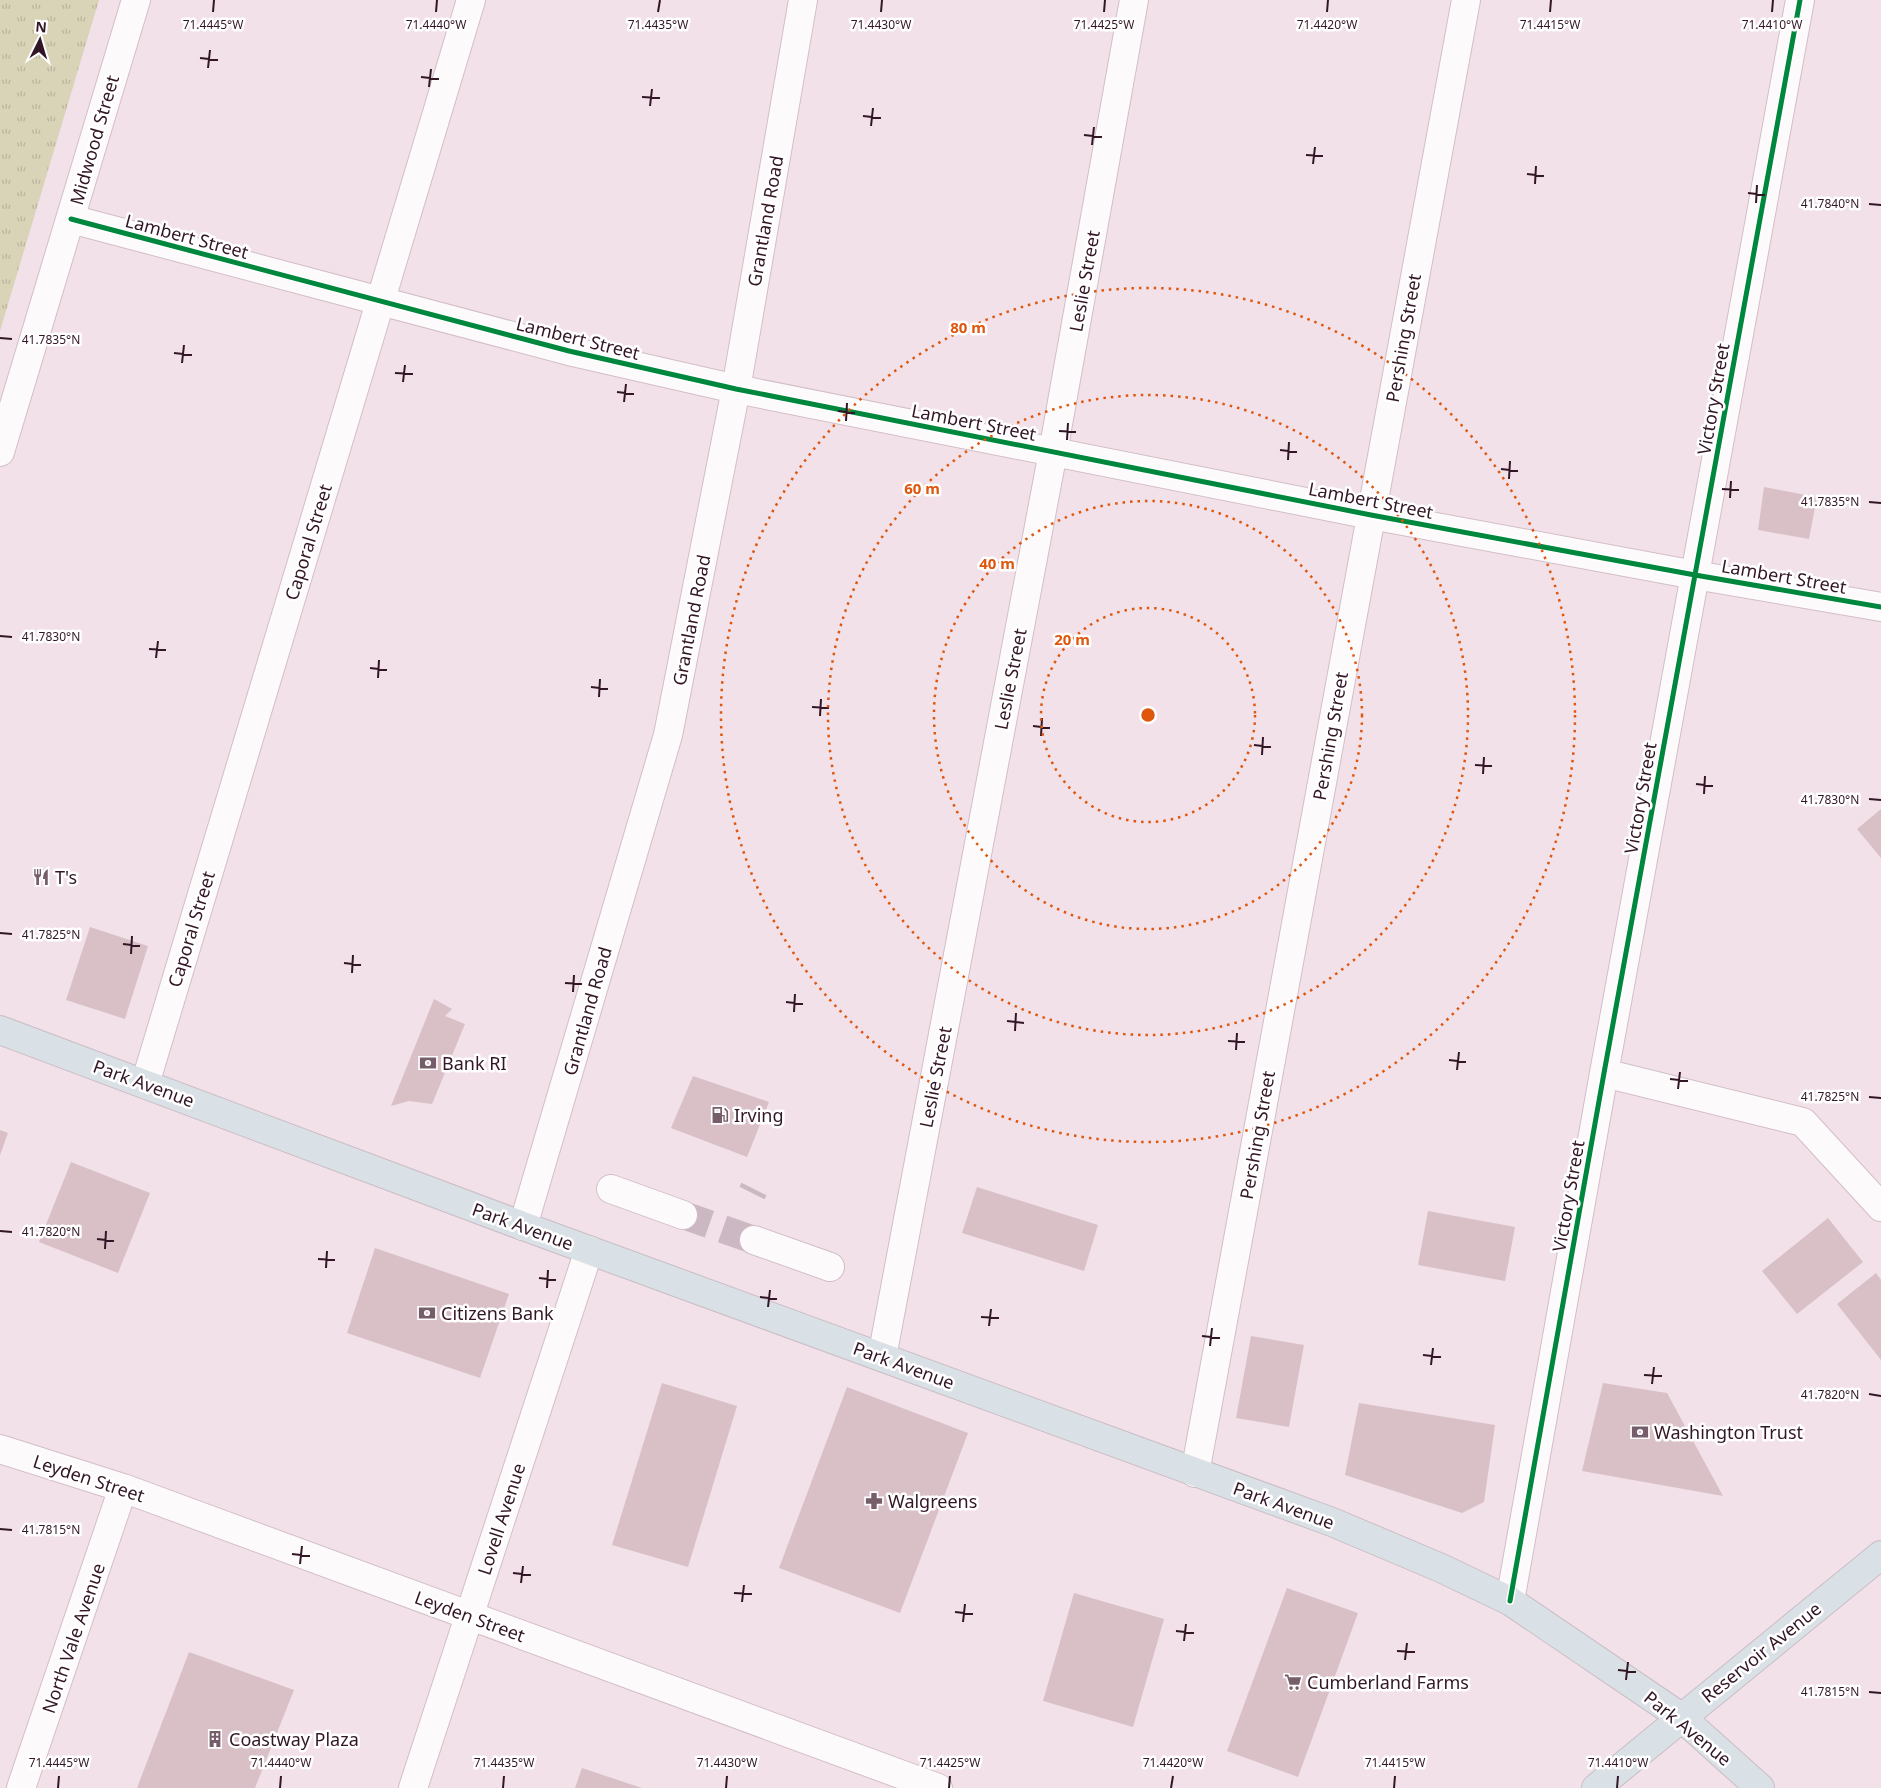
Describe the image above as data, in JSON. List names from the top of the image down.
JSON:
{
  "streets": {
    "main road": ["Park Avenue", "Reservoir Avenue"],
    "street": [
      "Midwood Street",
      "Grantland Road",
      "Lambert Street",
      "Leslie Street",
      "Pershing Street",
      "Victory Street",
      "Caporal Street",
      "Leyden Street",
      "Lovell Avenue",
      "North Vale Avenue"
    ]
  },
  "crossings": [
    ["Midwood Street", "Lambert Street"],
    ["Grantland Road", "Lambert Street"],
    ["Grantland Road", "Park Avenue"],
    ["Lambert Street", "Leslie Street"],
    ["Lambert Street", "Pershing Street"],
    ["Lambert Street", "Victory Street"],
    ["Lambert Street", "Caporal Street"],
    ["Leslie Street", "Park Avenue"],
    ["Pershing Street", "Park Avenue"],
    ["Victory Street", "Park Avenue"],
    ["Caporal Street", "Park Avenue"],
    ["Park Avenue", "Lovell Avenue"],
    ["Park Avenue", "Reservoir Avenue"],
    ["Leyden Street", "Lovell Avenue"],
    ["Leyden Street", "North Vale Avenue"]
  ],
  "places": {
    "restaurant": ["T's"],
    "bank": ["Bank RI", "Citizens Bank", "Washington Trust"],
    "fuel station": ["Irving"],
    "pharmacy": ["Walgreens"],
    "supermarket": ["Cumberland Farms"],
    "building": ["Coastway Plaza"]
  },
  "north": "top",
  "coordinates": [
    "71.4445°W",
    "71.4440°W",
    "71.4435°W",
    "71.4430°W",
    "71.4425°W",
    "71.4420°W",
    "71.4415°W",
    "71.4410°W",
    "41.7840°N",
    "41.7835°N",
    "41.7830°N",
    "41.7825°N",
    "41.7820°N",
    "41.7815°N"
  ],
  "rings": [
    "80 m",
    "60 m",
    "40 m",
    "20 m"
  ]
}
